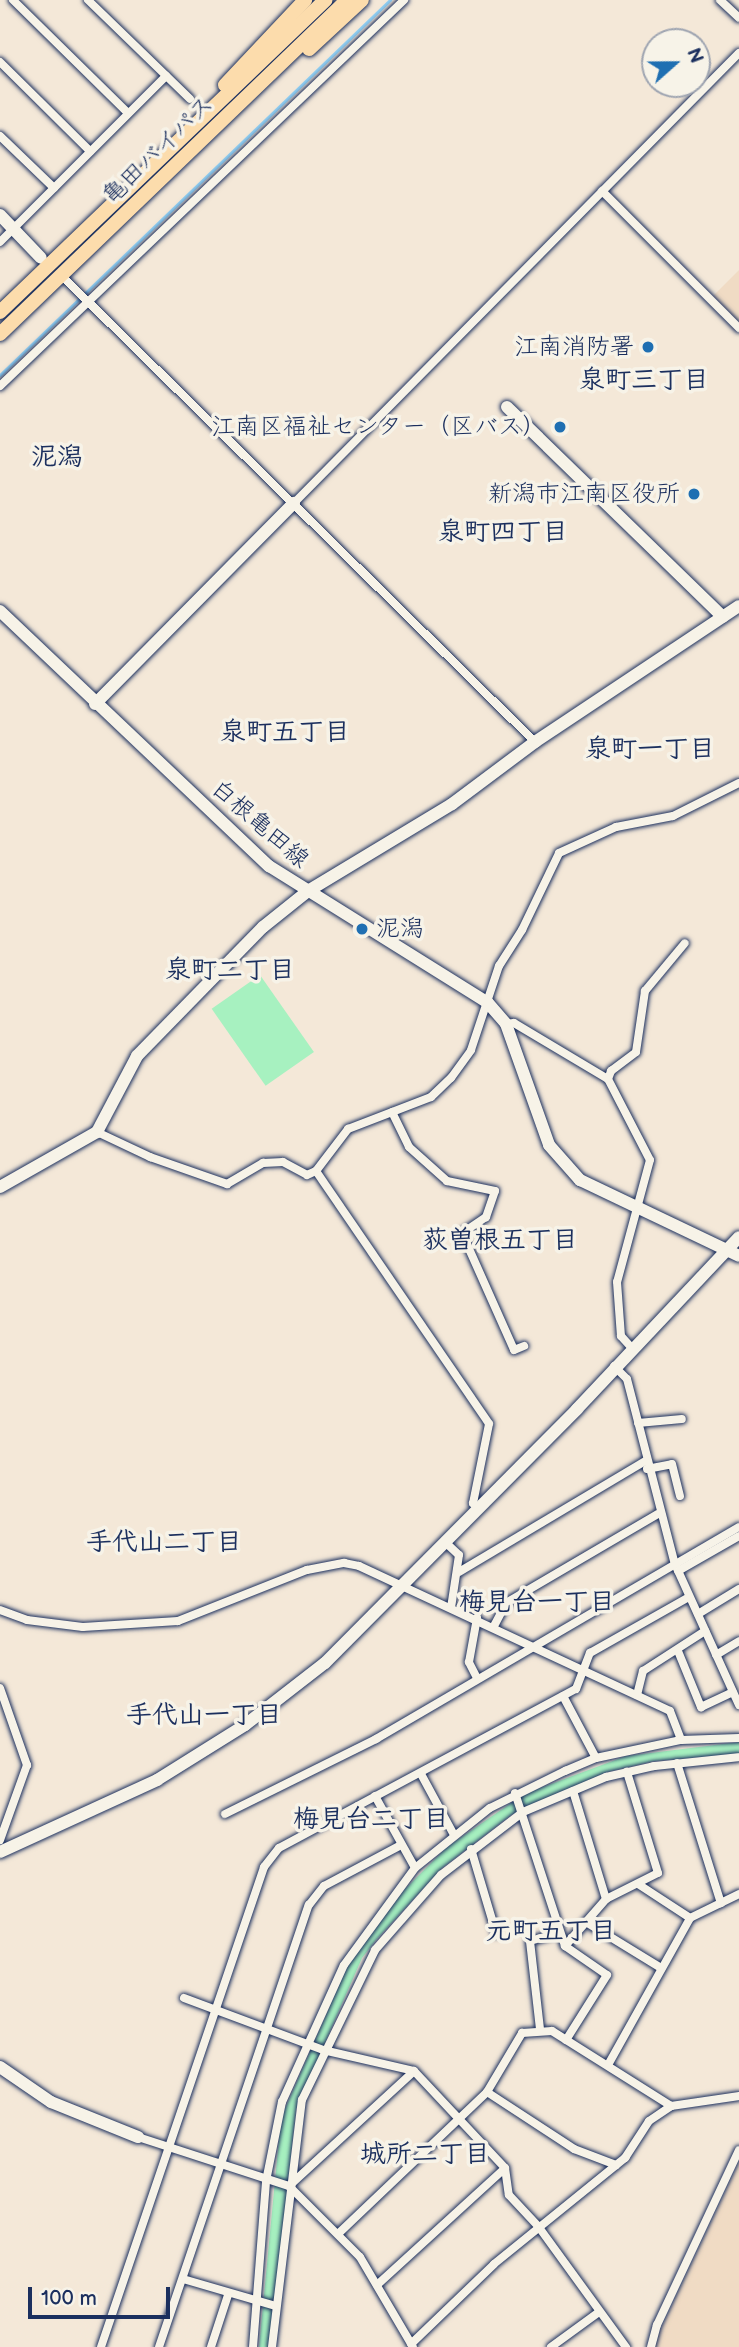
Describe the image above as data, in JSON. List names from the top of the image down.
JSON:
{
  "streets": {
    "highway": ["亀田バイパス"],
    "street": ["白根亀田線"]
  },
  "districts": [
    "泉町三丁目",
    "泥潟",
    "泉町四丁目",
    "泉町五丁目",
    "泉町一丁目",
    "泉町二丁目",
    "荻曽根五丁目",
    "手代山二丁目",
    "梅見台一丁目",
    "手代山一丁目",
    "梅見台二丁目",
    "元町五丁目",
    "城所二丁目"
  ],
  "places": [
    "江南消防署",
    "江南区福祉センター（区バス）",
    "新潟市江南区役所",
    "泥潟"
  ],
  "scale_bar": "100 m",
  "north": "right"
}
